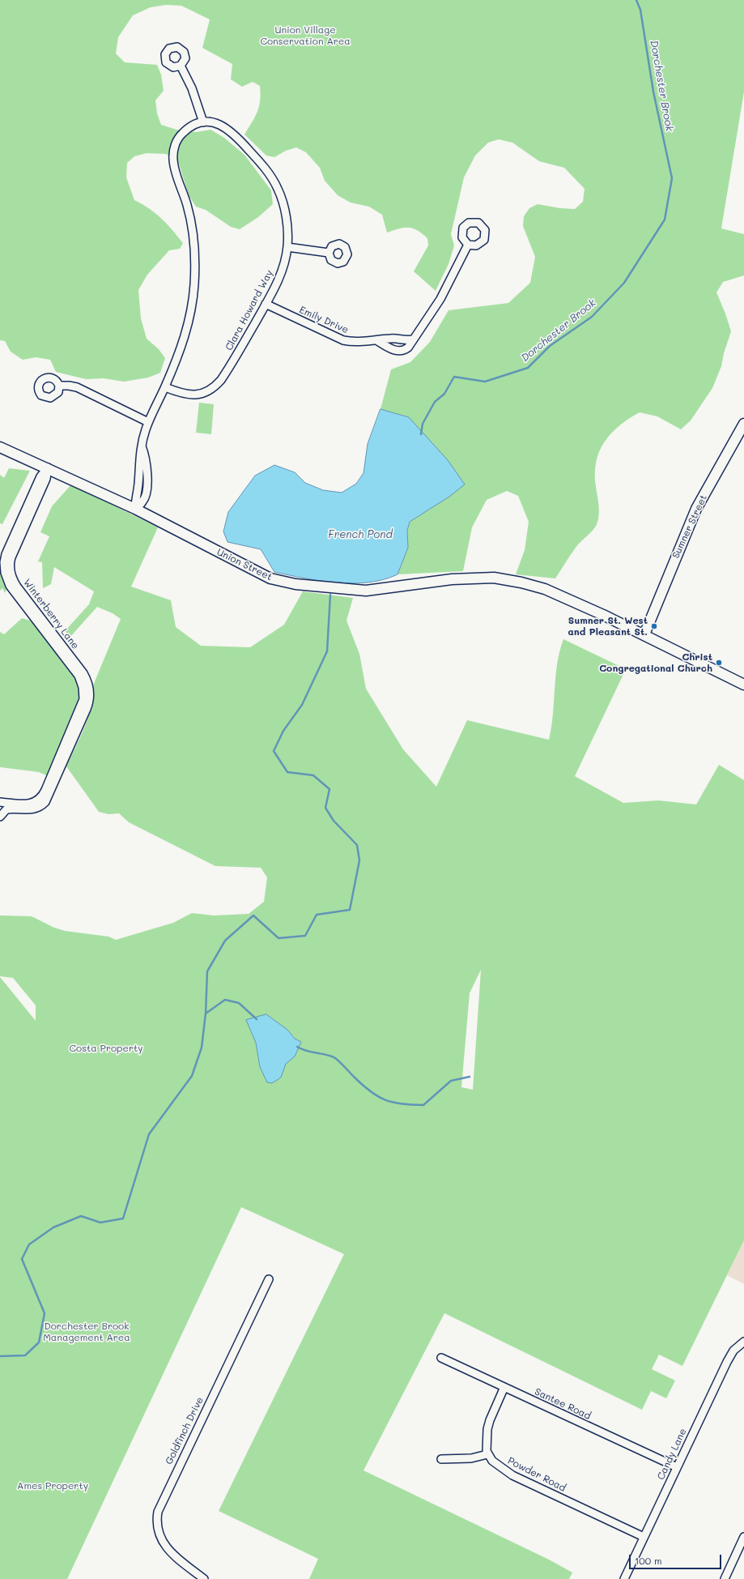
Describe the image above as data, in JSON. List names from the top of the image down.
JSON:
{
  "streets": {
    "main road": ["Sumner Street", "Union Street"],
    "street": [
      "Clara Howard Way",
      "Emily Drive",
      "Winterberry Lane",
      "Santee Road",
      "Goldfinch Drive",
      "Candy Lane",
      "Powder Road"
    ]
  },
  "crossings": [
    ["Clara Howard Way", "Emily Drive"],
    ["Clara Howard Way", "Union Street"],
    ["Sumner Street", "Union Street"],
    ["Union Street", "Winterberry Lane"],
    ["Santee Road", "Candy Lane"],
    ["Candy Lane", "Powder Road"]
  ],
  "water": ["Dorchester Brook", "French Pond"],
  "parks": [
    "Union Village Conservation Area",
    "Costa Property",
    "Dorchester Brook Management Area",
    "Ames Property"
  ],
  "places": ["Sumner St. West and Pleasant St.", "Christ Congregational Church"],
  "scale_bar": "100 m"
}
